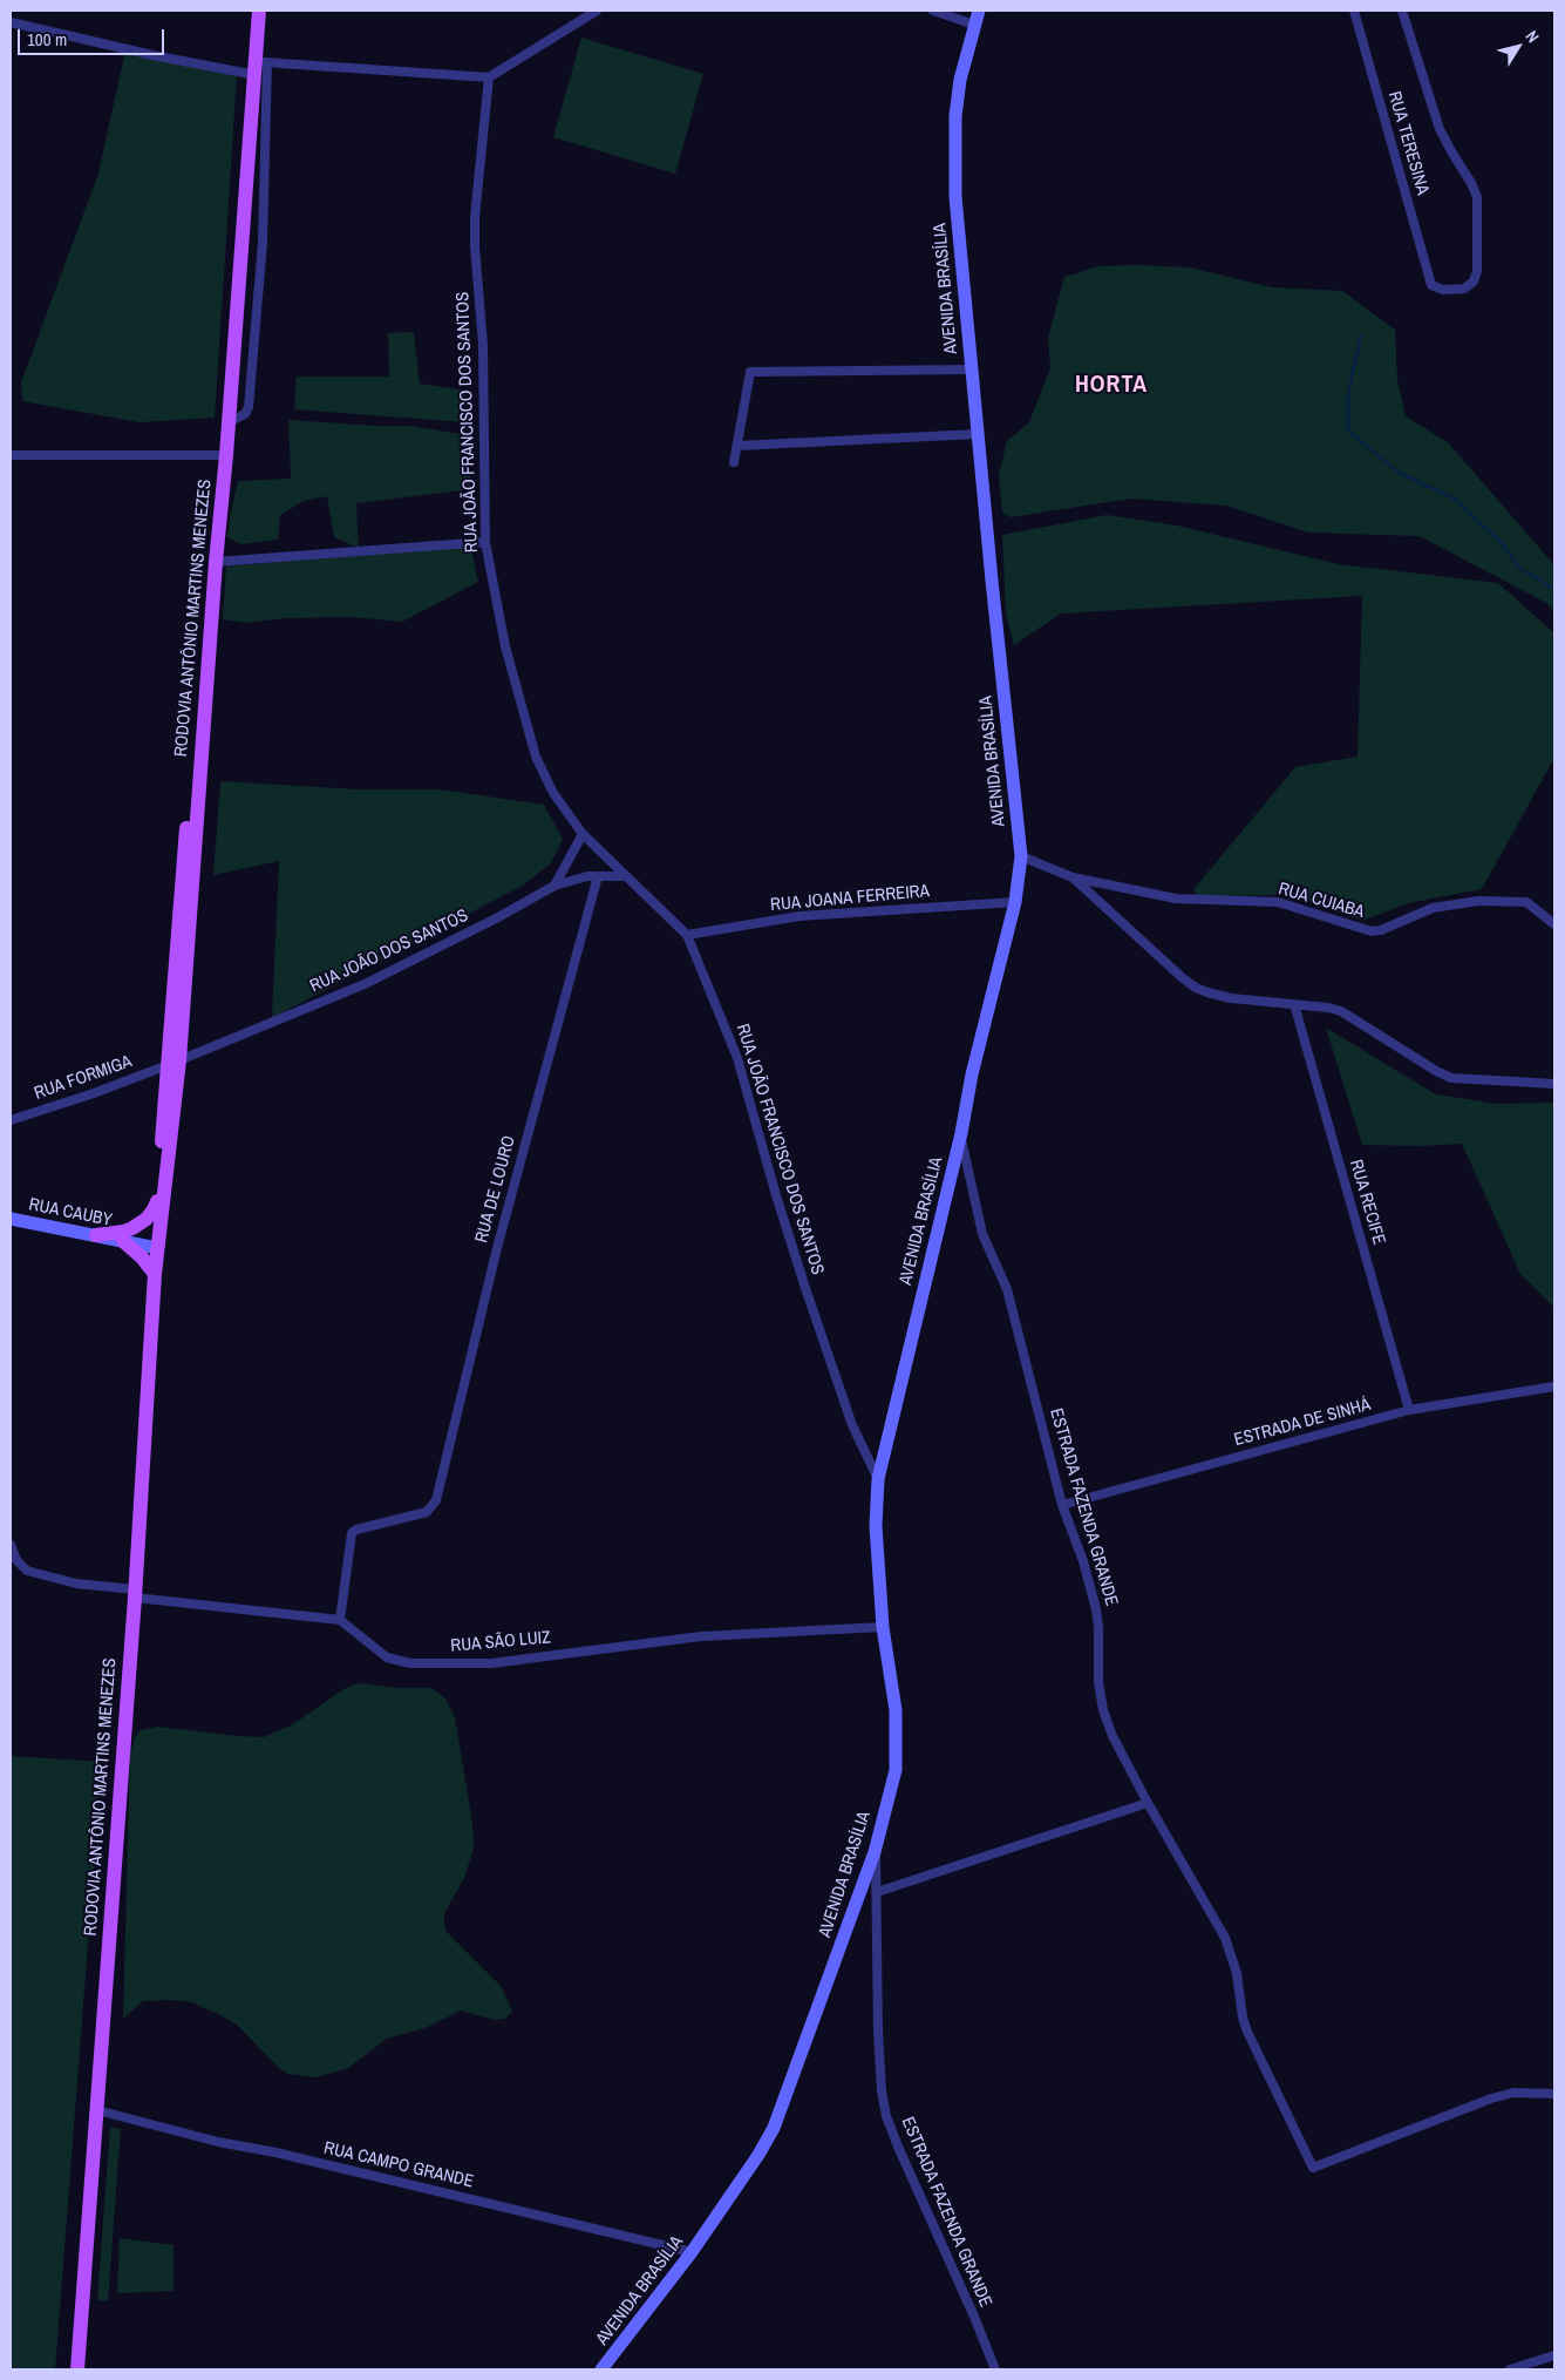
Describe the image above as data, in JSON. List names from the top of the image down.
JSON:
{
  "streets": {
    "main road": ["AVENIDA BRASÍLIA", "RODOVIA ANTÔNIO MARTINS MENEZES", "RUA CAUBY"],
    "street": [
      "RUA TERESINA",
      "RUA JOÃO FRANCISCO DOS SANTOS",
      "RUA JOANA FERREIRA",
      "RUA CUIABA",
      "RUA JOÃO DOS SANTOS",
      "RUA FORMIGA",
      "RUA DE LOURO",
      "RUA RECIFE",
      "ESTRADA DE SINHÁ",
      "ESTRADA FAZENDA GRANDE",
      "RUA SÃO LUIZ",
      "RUA CAMPO GRANDE"
    ]
  },
  "crossings": [
    ["AVENIDA BRASÍLIA", "RUA JOÃO FRANCISCO DOS SANTOS"],
    ["AVENIDA BRASÍLIA", "RUA JOANA FERREIRA"],
    ["AVENIDA BRASÍLIA", "ESTRADA FAZENDA GRANDE"],
    ["AVENIDA BRASÍLIA", "RUA SÃO LUIZ"],
    ["AVENIDA BRASÍLIA", "RUA CAMPO GRANDE"],
    ["RUA JOÃO FRANCISCO DOS SANTOS", "RUA JOANA FERREIRA"],
    ["RUA JOÃO FRANCISCO DOS SANTOS", "RUA JOÃO DOS SANTOS"],
    ["RODOVIA ANTÔNIO MARTINS MENEZES", "RUA JOÃO DOS SANTOS"],
    ["RODOVIA ANTÔNIO MARTINS MENEZES", "RUA FORMIGA"],
    ["RODOVIA ANTÔNIO MARTINS MENEZES", "RUA CAUBY"],
    ["RODOVIA ANTÔNIO MARTINS MENEZES", "RUA CAMPO GRANDE"],
    ["RUA JOÃO DOS SANTOS", "RUA FORMIGA"],
    ["RUA JOÃO DOS SANTOS", "RUA DE LOURO"],
    ["RUA DE LOURO", "RUA SÃO LUIZ"],
    ["RUA RECIFE", "ESTRADA DE SINHÁ"],
    ["ESTRADA DE SINHÁ", "ESTRADA FAZENDA GRANDE"]
  ],
  "districts": ["HORTA"],
  "scale_bar": "100 m",
  "north": "top right"
}
